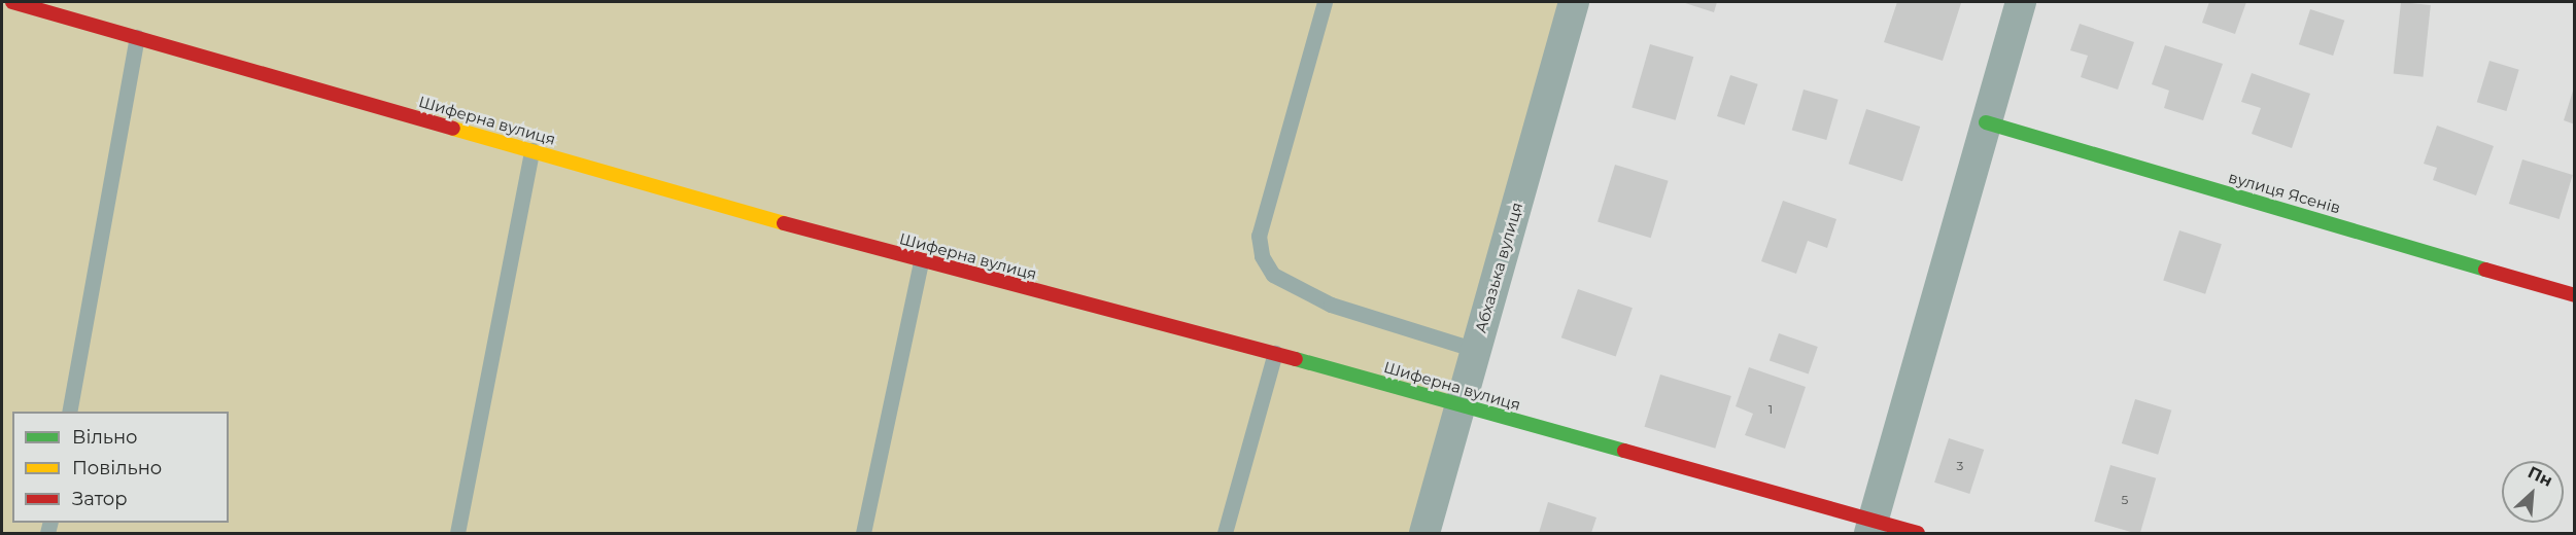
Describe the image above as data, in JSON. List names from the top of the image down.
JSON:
{
  "streets": {
    "street": ["Шиферна вулиця", "вулиця Ясенів", "Абхазька вулиця"]
  },
  "crossings": [
    ["Шиферна вулиця", "Абхазька вулиця"]
  ],
  "house_numbers": ["1", "3", "5"],
  "legend": ["Вільно", "Повільно", "Затор"],
  "north": "top right"
}
